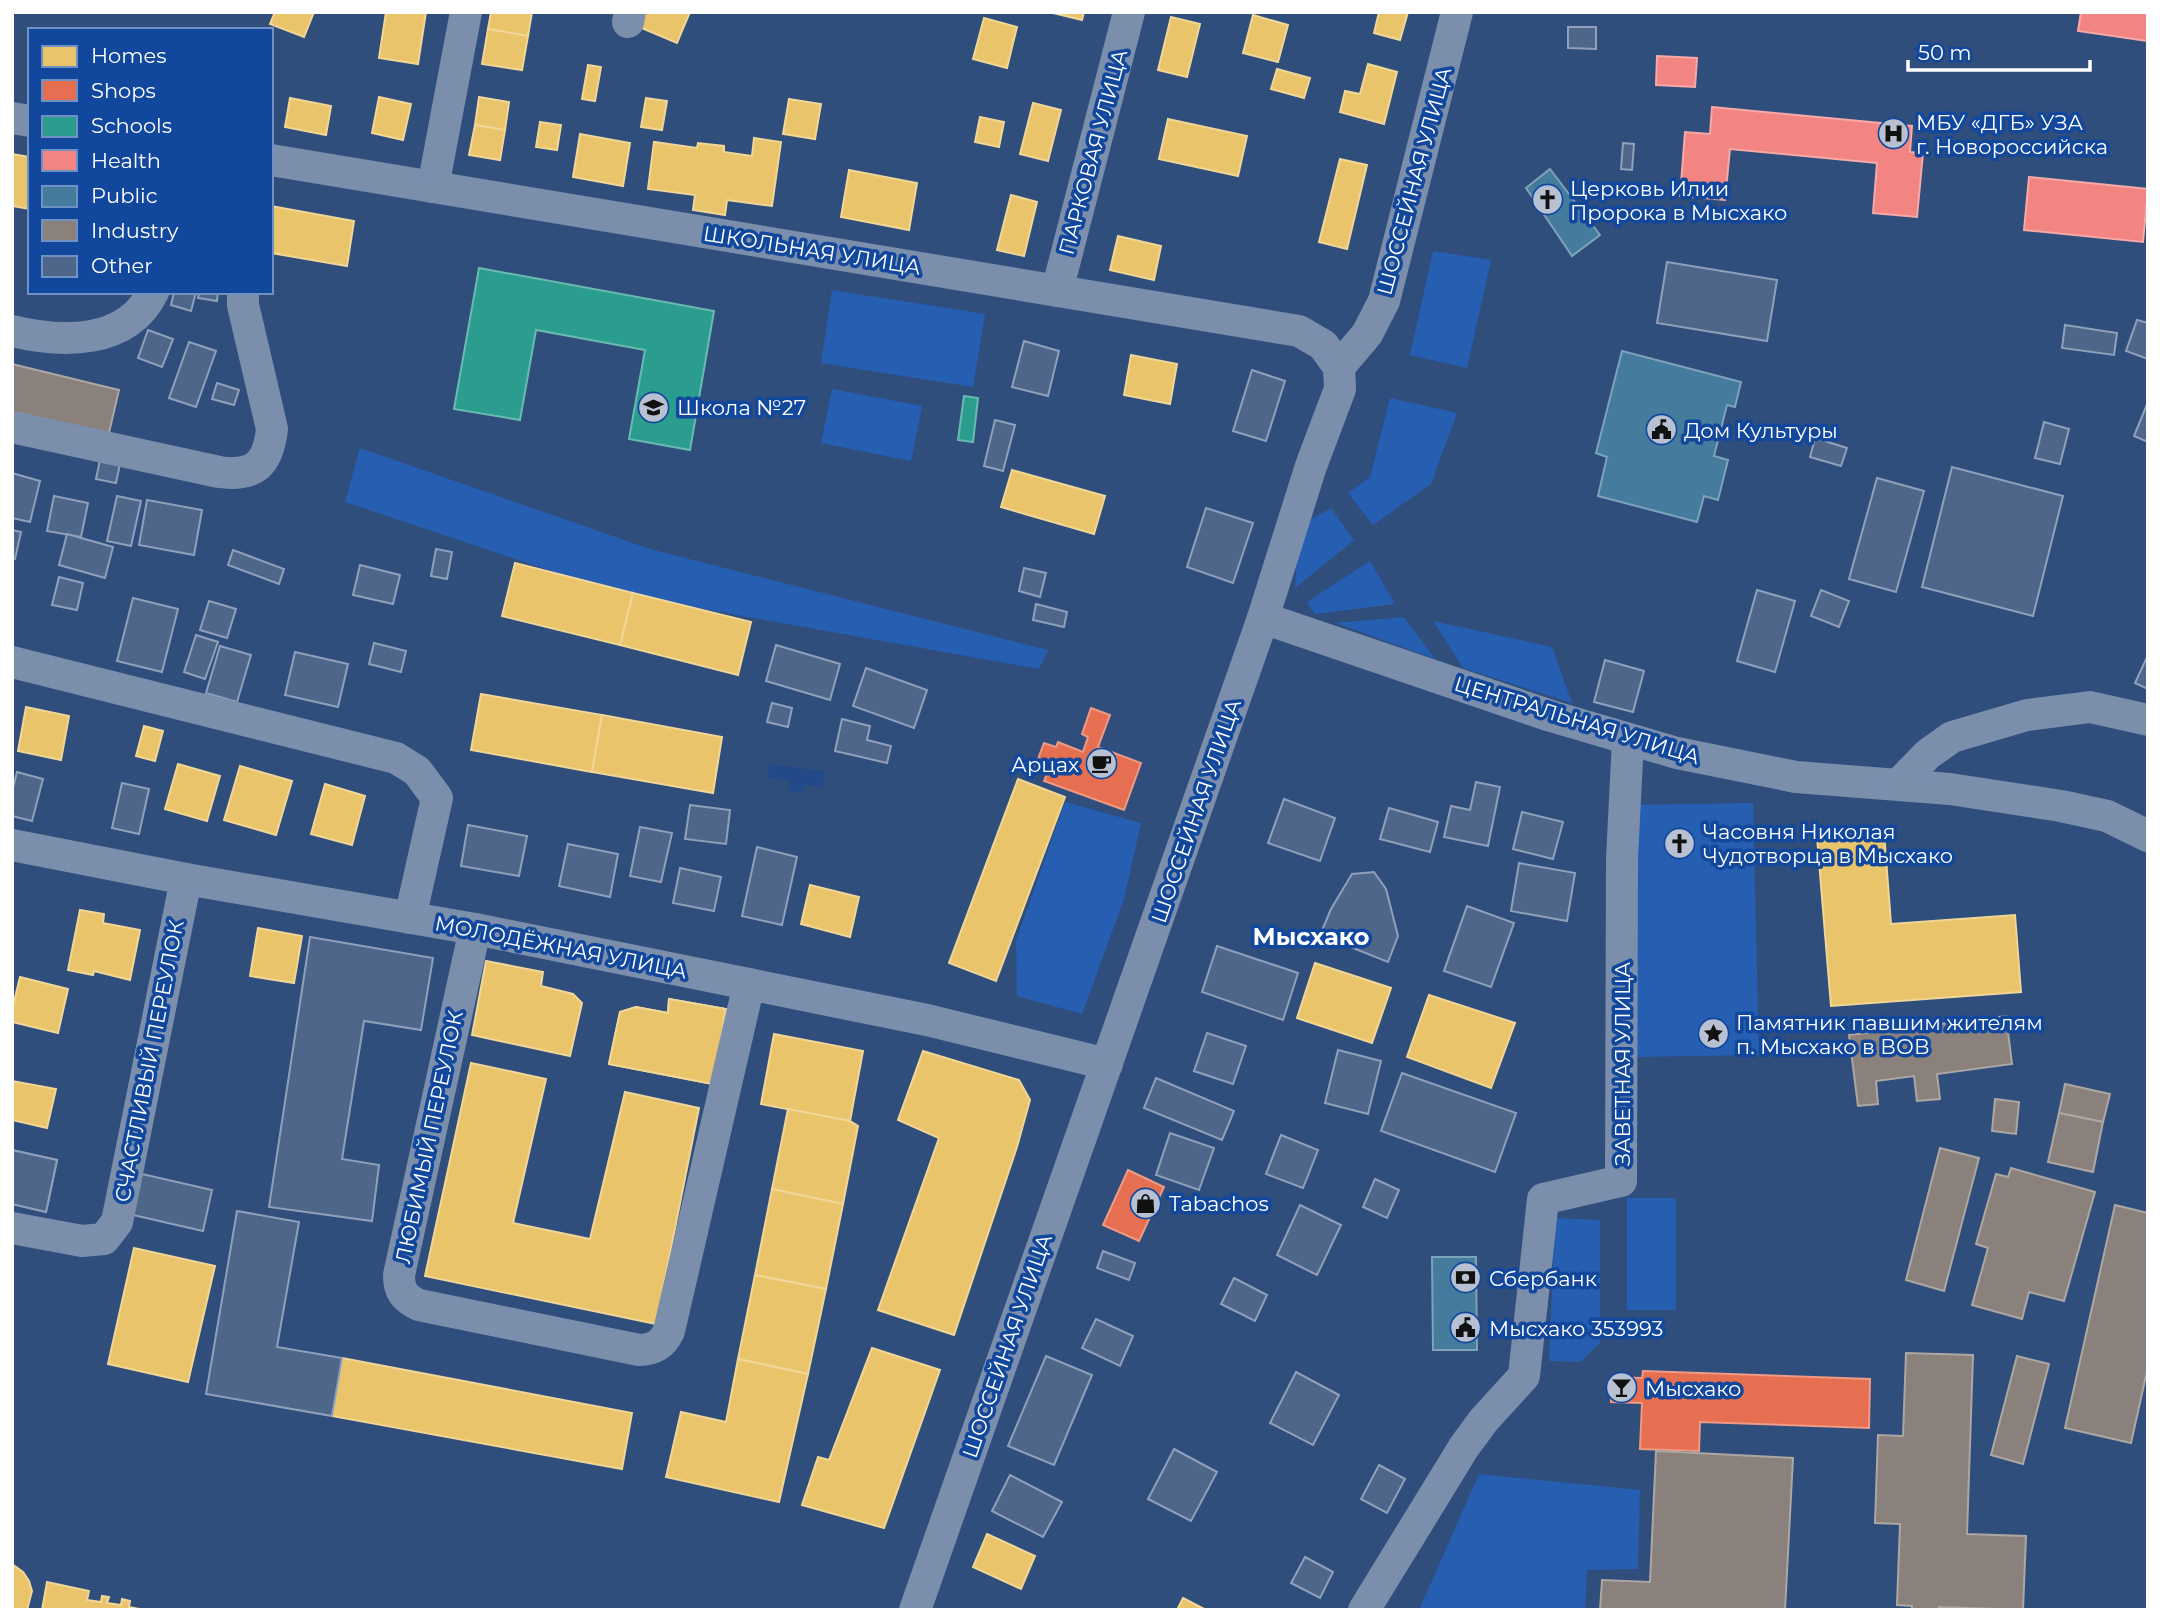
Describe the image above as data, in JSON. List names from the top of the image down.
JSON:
{
  "streets": {
    "street": [
      "ПАРКОВАЯ УЛИЦА",
      "ШОССЕЙНАЯ УЛИЦА",
      "ШКОЛЬНАЯ УЛИЦА",
      "ЦЕНТРАЛЬНАЯ УЛИЦА",
      "МОЛОДЁЖНАЯ УЛИЦА",
      "СЧАСТЛИВЫЙ ПЕРЕУЛОК",
      "ЗАВЕТНАЯ УЛИЦА",
      "ЛЮБИМЫЙ ПЕРЕУЛОК"
    ]
  },
  "crossings": [
    ["ПАРКОВАЯ УЛИЦА", "ШКОЛЬНАЯ УЛИЦА"],
    ["ШОССЕЙНАЯ УЛИЦА", "ШКОЛЬНАЯ УЛИЦА"],
    ["ШОССЕЙНАЯ УЛИЦА", "ЦЕНТРАЛЬНАЯ УЛИЦА"],
    ["ШОССЕЙНАЯ УЛИЦА", "МОЛОДЁЖНАЯ УЛИЦА"],
    ["ЦЕНТРАЛЬНАЯ УЛИЦА", "ЗАВЕТНАЯ УЛИЦА"],
    ["МОЛОДЁЖНАЯ УЛИЦА", "СЧАСТЛИВЫЙ ПЕРЕУЛОК"],
    ["МОЛОДЁЖНАЯ УЛИЦА", "ЛЮБИМЫЙ ПЕРЕУЛОК"]
  ],
  "districts": ["Мысхако"],
  "places": {
    "hospital": ["МБУ «ДГБ» УЗА г. Новороссийска"],
    "church": ["Церковь Илии Пророка в Мысхако", "Часовня Николая Чудотворца в Мысхако"],
    "school or university": ["Школа №27"],
    "public building": ["Дом Культуры", "Мысхако 353993"],
    "cafe": ["Арцах"],
    "place": ["Памятник павшим жителям п. Мысхако в ВОВ"],
    "shop": ["Tabachos"],
    "bank": ["Сбербанк"],
    "bar": ["Мысхако"]
  },
  "legend": [
    "Homes",
    "Shops",
    "Schools",
    "Health",
    "Public",
    "Industry",
    "Other"
  ],
  "scale_bar": "50 m"
}
